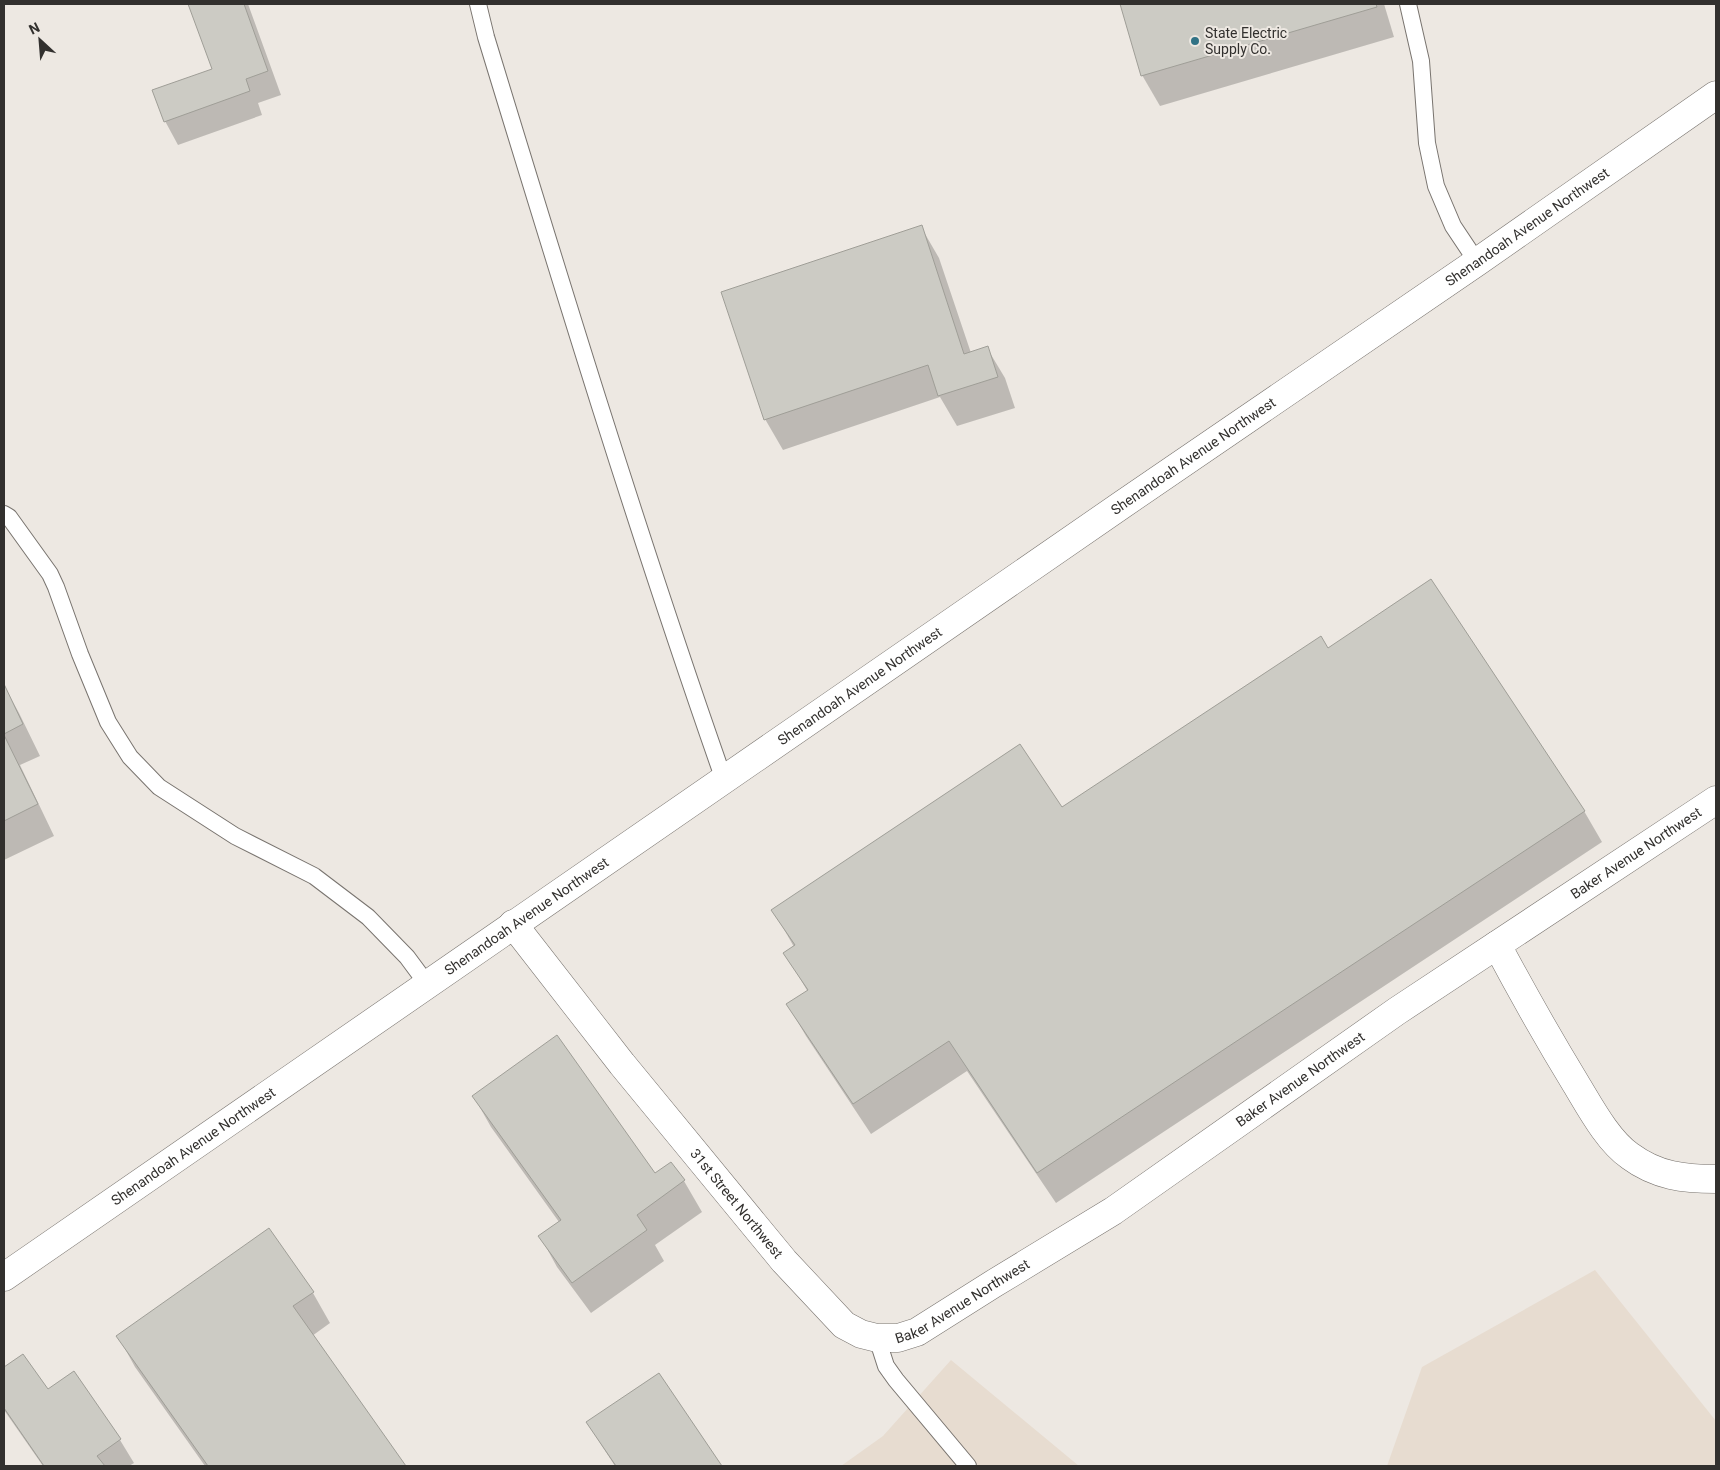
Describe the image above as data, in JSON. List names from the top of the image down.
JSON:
{
  "streets": {
    "main road": ["Shenandoah Avenue Northwest", "Baker Avenue Northwest", "31st Street Northwest"]
  },
  "crossings": [
    ["Shenandoah Avenue Northwest", "31st Street Northwest"],
    ["Baker Avenue Northwest", "31st Street Northwest"]
  ],
  "places": ["State Electric Supply Co."],
  "north": "top left"
}
